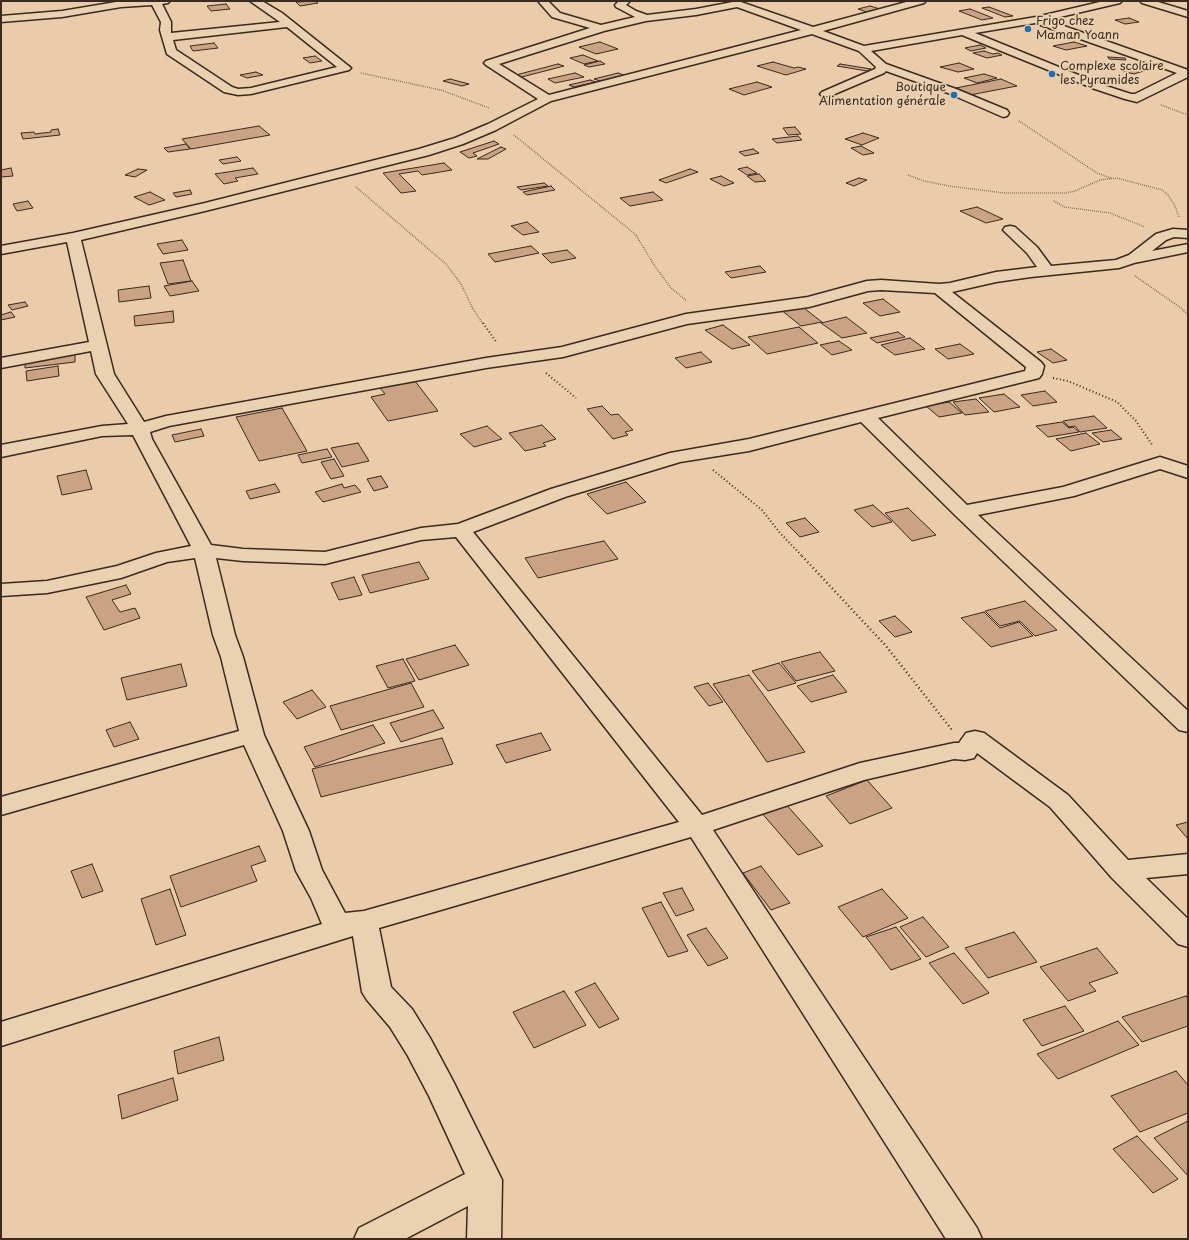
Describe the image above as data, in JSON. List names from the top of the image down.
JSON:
{
  "places": ["Frigo chez Maman Yoann", "Complexe scolaire les Pyramides", "Boutique Alimentation générale"]
}
